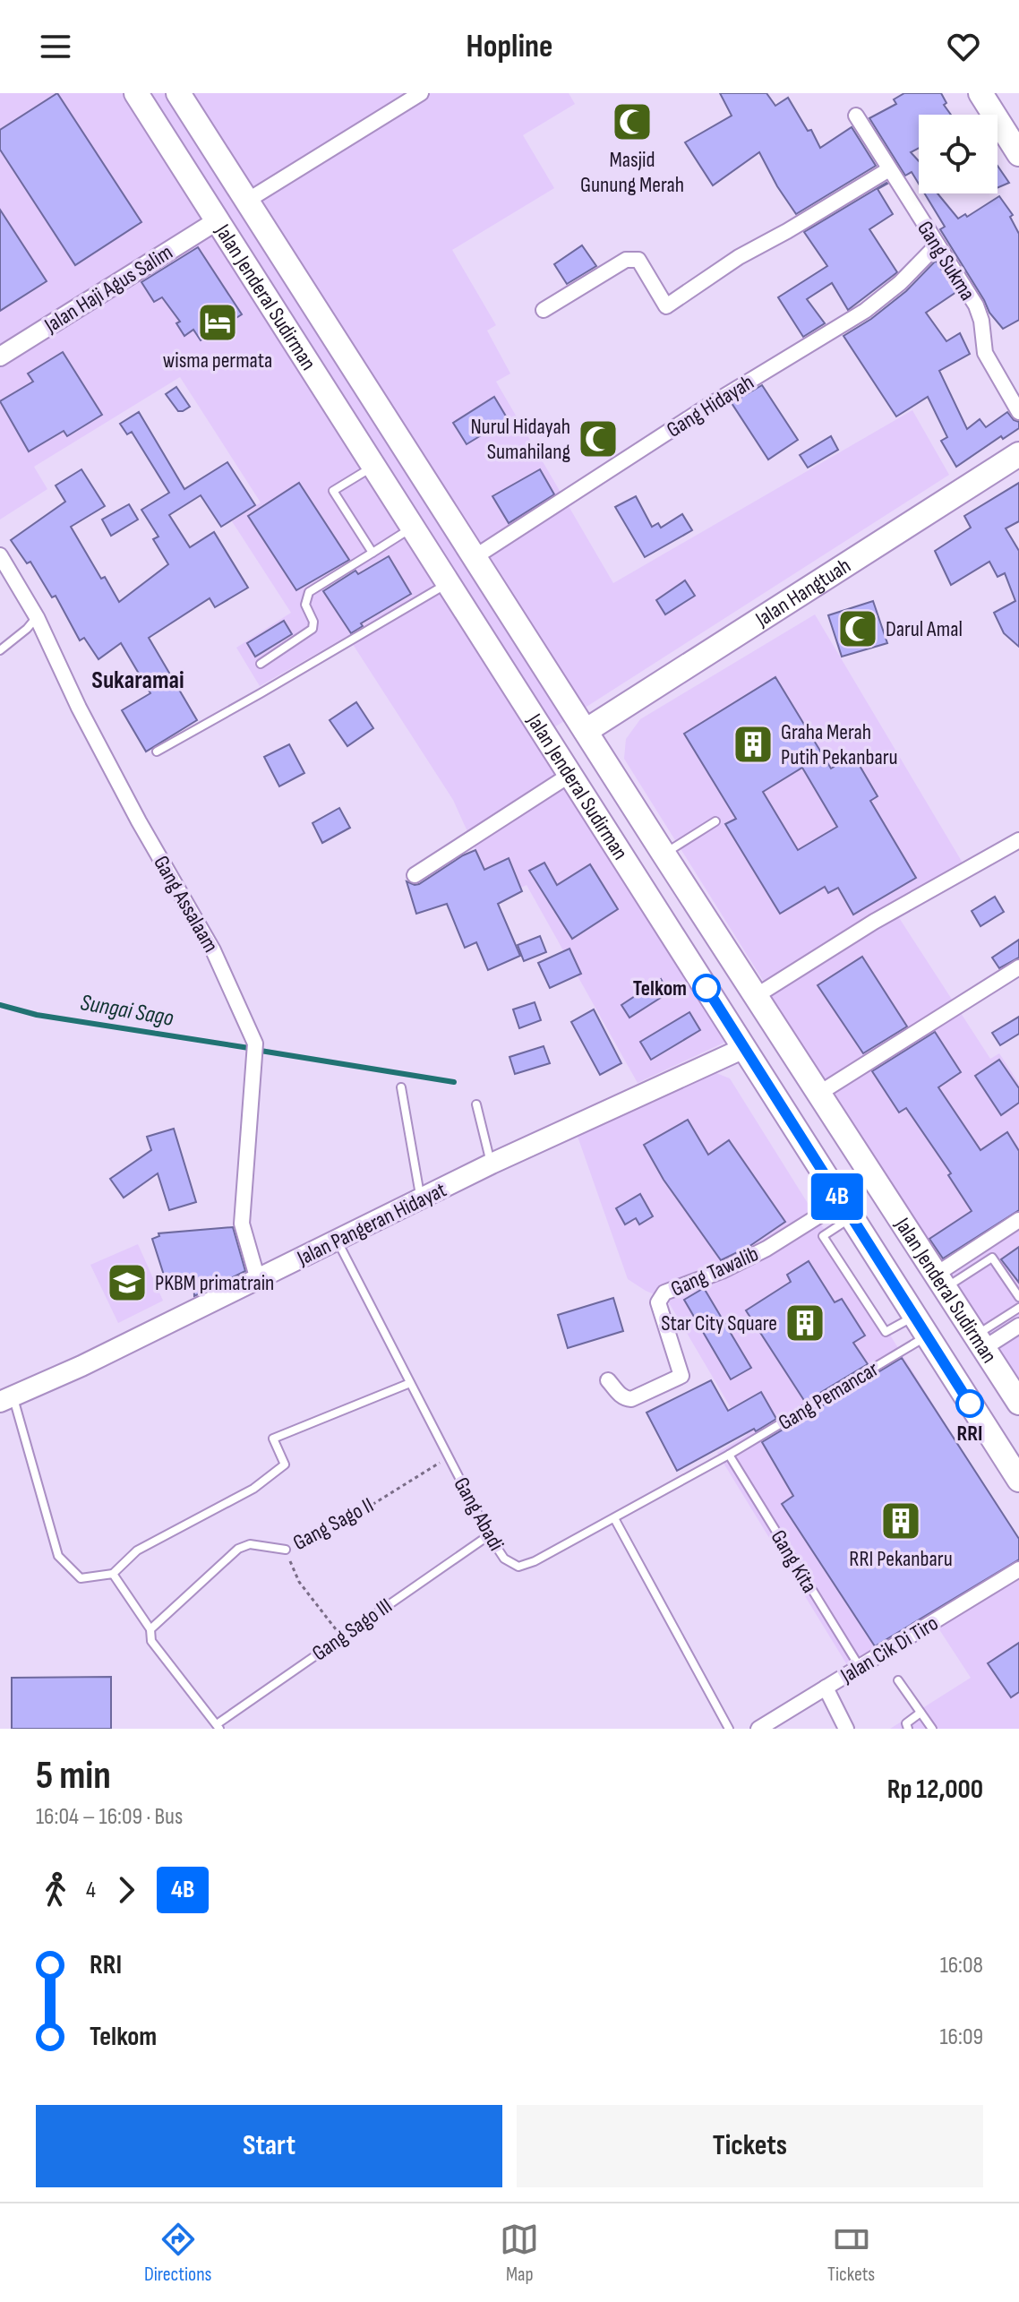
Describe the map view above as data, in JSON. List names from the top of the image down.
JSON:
{
  "streets": {
    "main road": ["Jalan Jenderal Sudirman", "Jalan Hangtuah", "Jalan Pangeran Hidayat"],
    "street": [
      "Gang Sukma",
      "Jalan Haji Agus Salim",
      "Gang Hidayah",
      "Gang Assalaam",
      "Gang Tawalib",
      "Jalan Cik Di Tiro"
    ],
    "lane": [
      "Gang Pemancar",
      "Gang Abadi",
      "Gang Sago II",
      "Gang Kita",
      "Gang Sago III"
    ]
  },
  "crossings": [
    ["Gang Sukma", "Gang Hidayah"],
    ["Jalan Haji Agus Salim", "Jalan Jenderal Sudirman"],
    ["Jalan Jenderal Sudirman", "Gang Hidayah"],
    ["Jalan Jenderal Sudirman", "Jalan Hangtuah"],
    ["Jalan Jenderal Sudirman", "Jalan Pangeran Hidayat"],
    ["Jalan Jenderal Sudirman", "Gang Tawalib"],
    ["Jalan Jenderal Sudirman", "Gang Pemancar"],
    ["Gang Assalaam", "Jalan Pangeran Hidayat"],
    ["Jalan Pangeran Hidayat", "Gang Abadi"],
    ["Gang Pemancar", "Gang Abadi"],
    ["Gang Pemancar", "Gang Kita"],
    ["Gang Abadi", "Gang Sago II"],
    ["Gang Abadi", "Gang Kita"],
    ["Gang Abadi", "Gang Sago III"],
    ["Gang Kita", "Jalan Cik Di Tiro"]
  ],
  "districts": ["Sukaramai"],
  "water": ["Sungai Sago"],
  "places": {
    "mosque": ["Masjid Gunung Merah", "Nurul Hidayah Sumahilang", "Darul Amal"],
    "hotel": ["wisma permata"],
    "building": ["Graha Merah Putih Pekanbaru", "Star City Square", "RRI Pekanbaru"],
    "other": ["Telkom", "RRI"],
    "school or university": ["PKBM primatrain"]
  },
  "lines": ["bus line 4B"],
  "page": {
    "header": "Hopline",
    "on_map": "4B",
    "heading": ["5 min", "16:04 – 16:09 · Bus", "Rp 12,000"],
    "legs": ["4", "4B"],
    "list": [
      {
        "name": "RRI",
        "value": "16:08"
      },
      {
        "name": "Telkom",
        "value": "16:09"
      }
    ],
    "buttons": ["Start", "Tickets"],
    "tabs": ["Directions", "Map", "Tickets"]
  }
}
